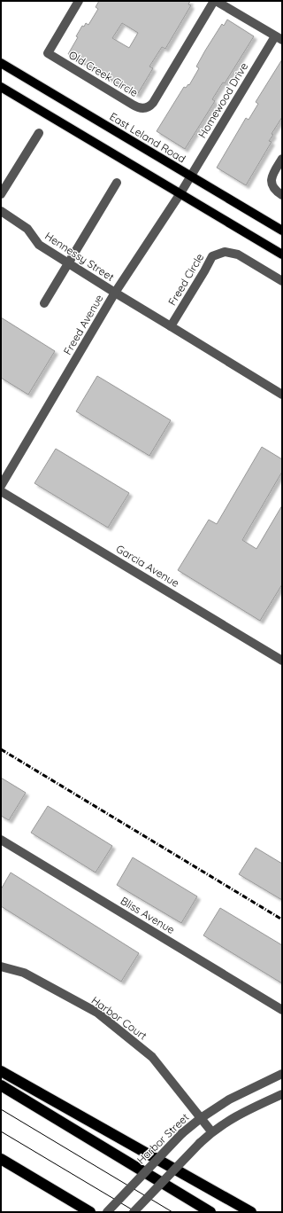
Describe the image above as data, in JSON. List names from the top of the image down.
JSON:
{
  "streets": {
    "main road": ["East Leland Road"],
    "street": [
      "Old Creek Circle",
      "Homewood Drive",
      "Hennessy Street",
      "Freed Circle",
      "Freed Avenue",
      "Garcia Avenue",
      "Bliss Avenue",
      "Harbor Court",
      "Harbor Street"
    ]
  },
  "crossings": [
    ["Homewood Drive", "East Leland Road"],
    ["Homewood Drive", "Freed Avenue"],
    ["East Leland Road", "Freed Avenue"],
    ["Hennessy Street", "Freed Avenue"],
    ["Harbor Court", "Harbor Street"]
  ]
}
